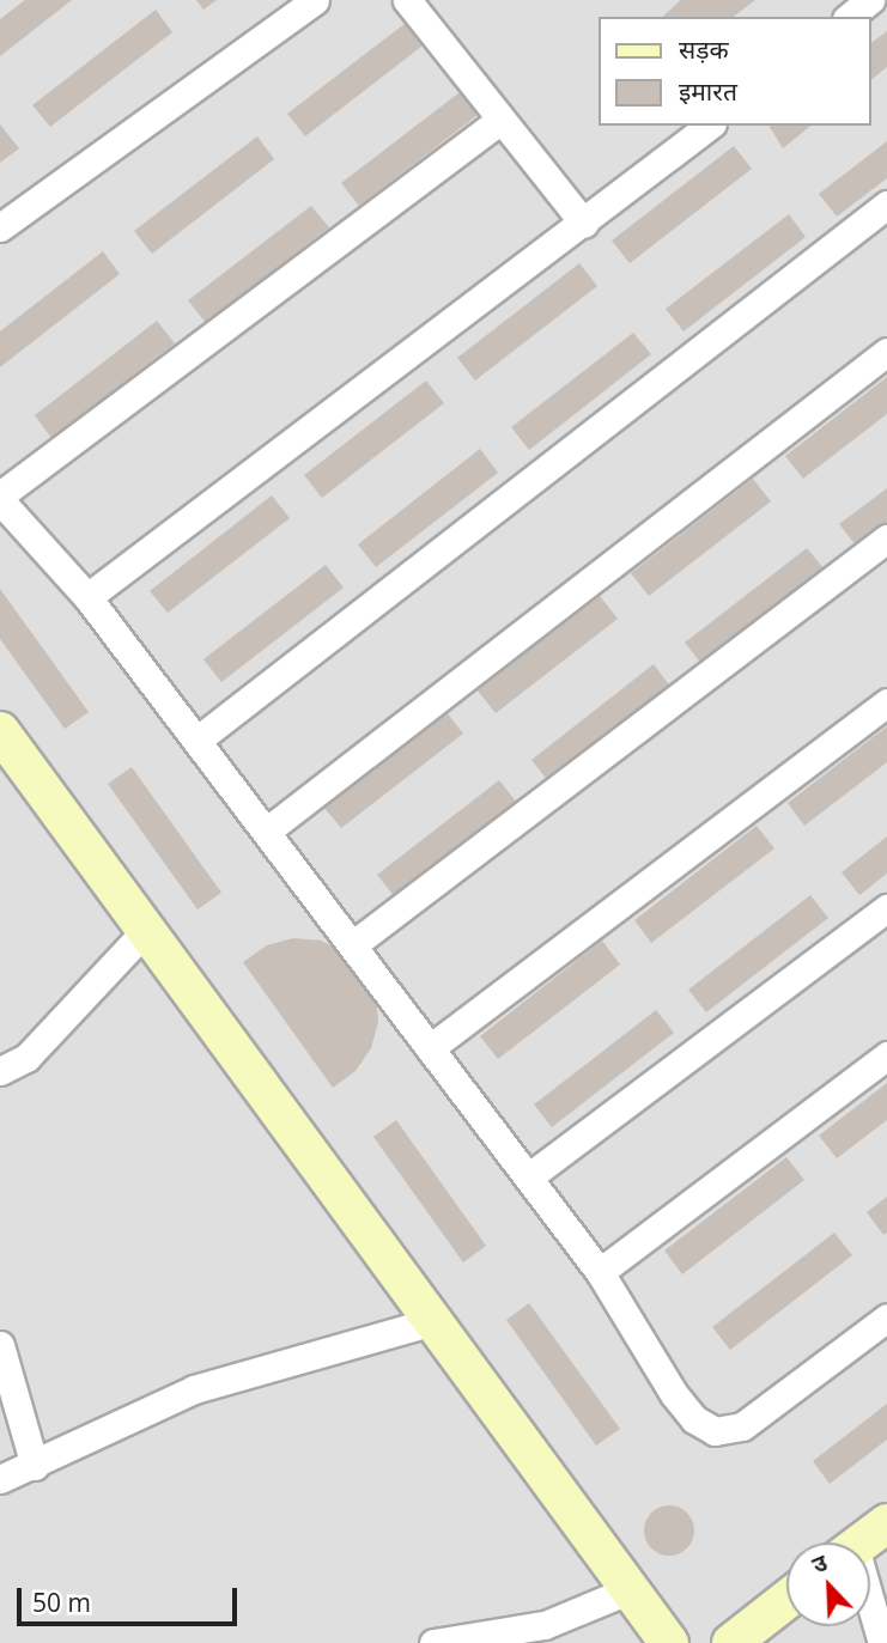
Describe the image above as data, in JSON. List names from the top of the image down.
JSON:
{
  "legend": ["सड़क", "इमारत"],
  "scale_bar": "50 m",
  "north": "top left"
}
